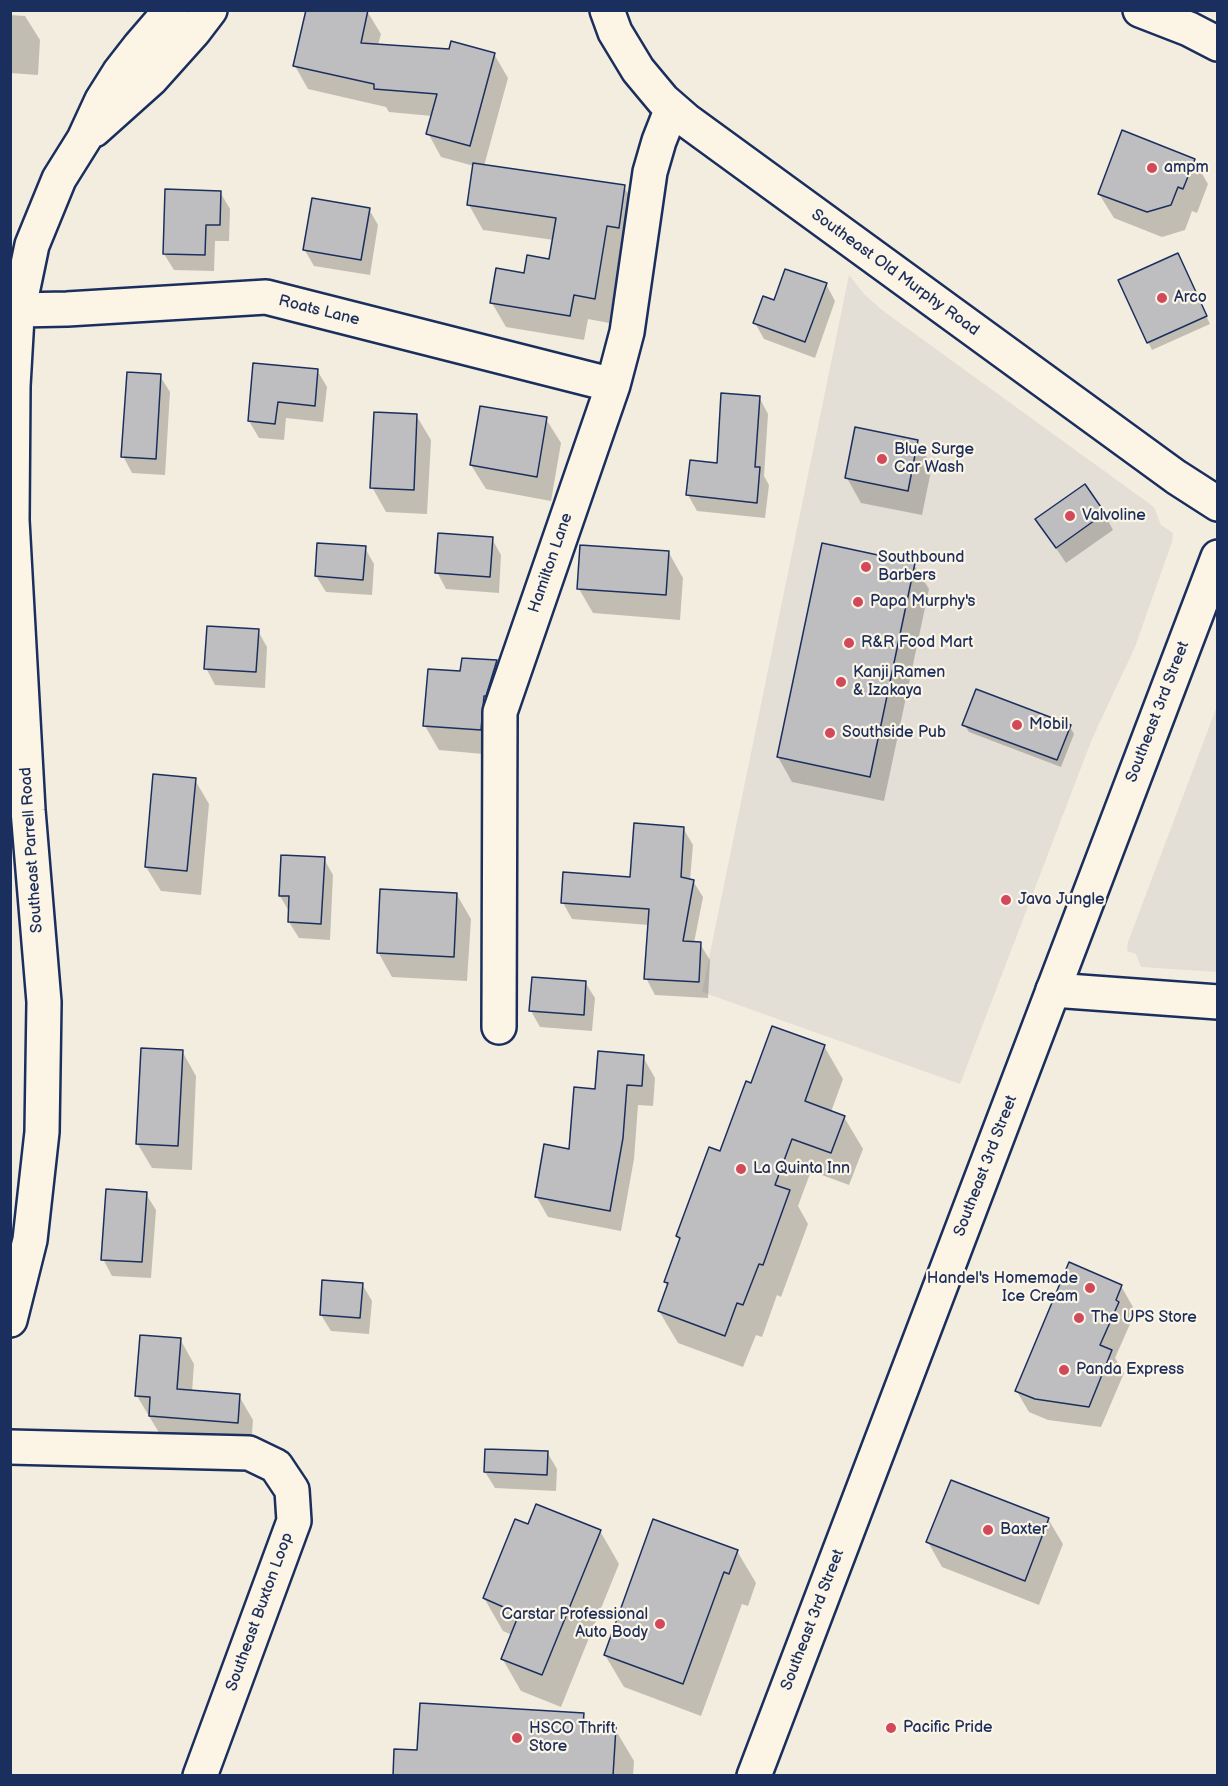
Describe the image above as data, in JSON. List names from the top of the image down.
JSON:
{
  "streets": {
    "street": [
      "Southeast Old Murphy Road",
      "Roats Lane",
      "Hamilton Lane",
      "Southeast 3rd Street",
      "Southeast Parrell Road",
      "Southeast Buxton Loop"
    ]
  },
  "crossings": [
    ["Southeast Old Murphy Road", "Hamilton Lane"],
    ["Roats Lane", "Hamilton Lane"],
    ["Roats Lane", "Southeast Parrell Road"]
  ],
  "places": [
    "ampm",
    "Arco",
    "Blue Surge Car Wash",
    "Valvoline",
    "Southbound Barbers",
    "Papa Murphy's",
    "R&R Food Mart",
    "Kanji Ramen & Izakaya",
    "Mobil",
    "Southside Pub",
    "Java Jungle",
    "La Quinta Inn",
    "Handel's Homemade Ice Cream",
    "The UPS Store",
    "Panda Express",
    "Baxter",
    "Carstar Professional Auto Body",
    "Pacific Pride",
    "HSCO Thrift Store"
  ]
}
